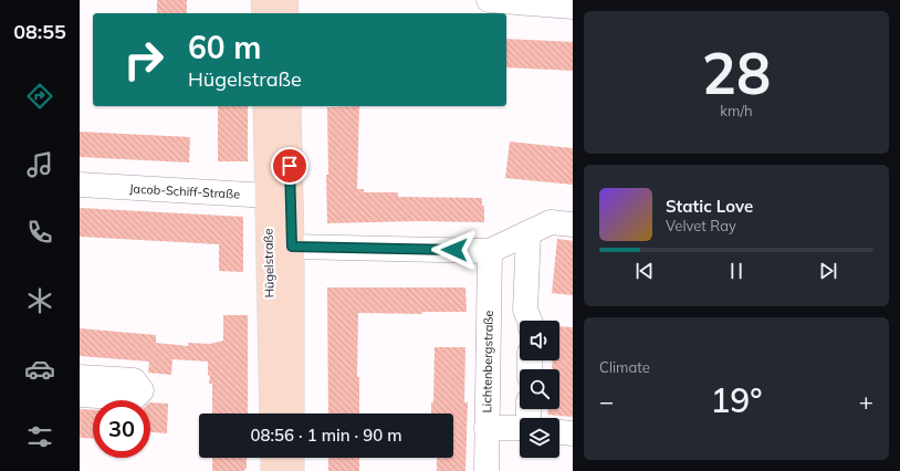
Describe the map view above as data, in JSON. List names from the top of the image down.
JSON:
{
  "streets": {
    "main road": ["Hügelstraße"],
    "street": ["Jacob-Schiff-Straße", "Lichtenbergstraße"]
  },
  "crossings": [
    ["Jacob-Schiff-Straße", "Hügelstraße"]
  ],
  "page": {
    "tabs": "08:55",
    "tile": [
      ["28", "km/h"],
      "Climate"
    ],
    "turn": ["60 m", "Hügelstraße"],
    "song": ["Static Love", "Velvet Ray"],
    "heat": ["−", "19°", "+"],
    "limit": "30",
    "trip": "08:56 · 1 min · 90 m"
  }
}
